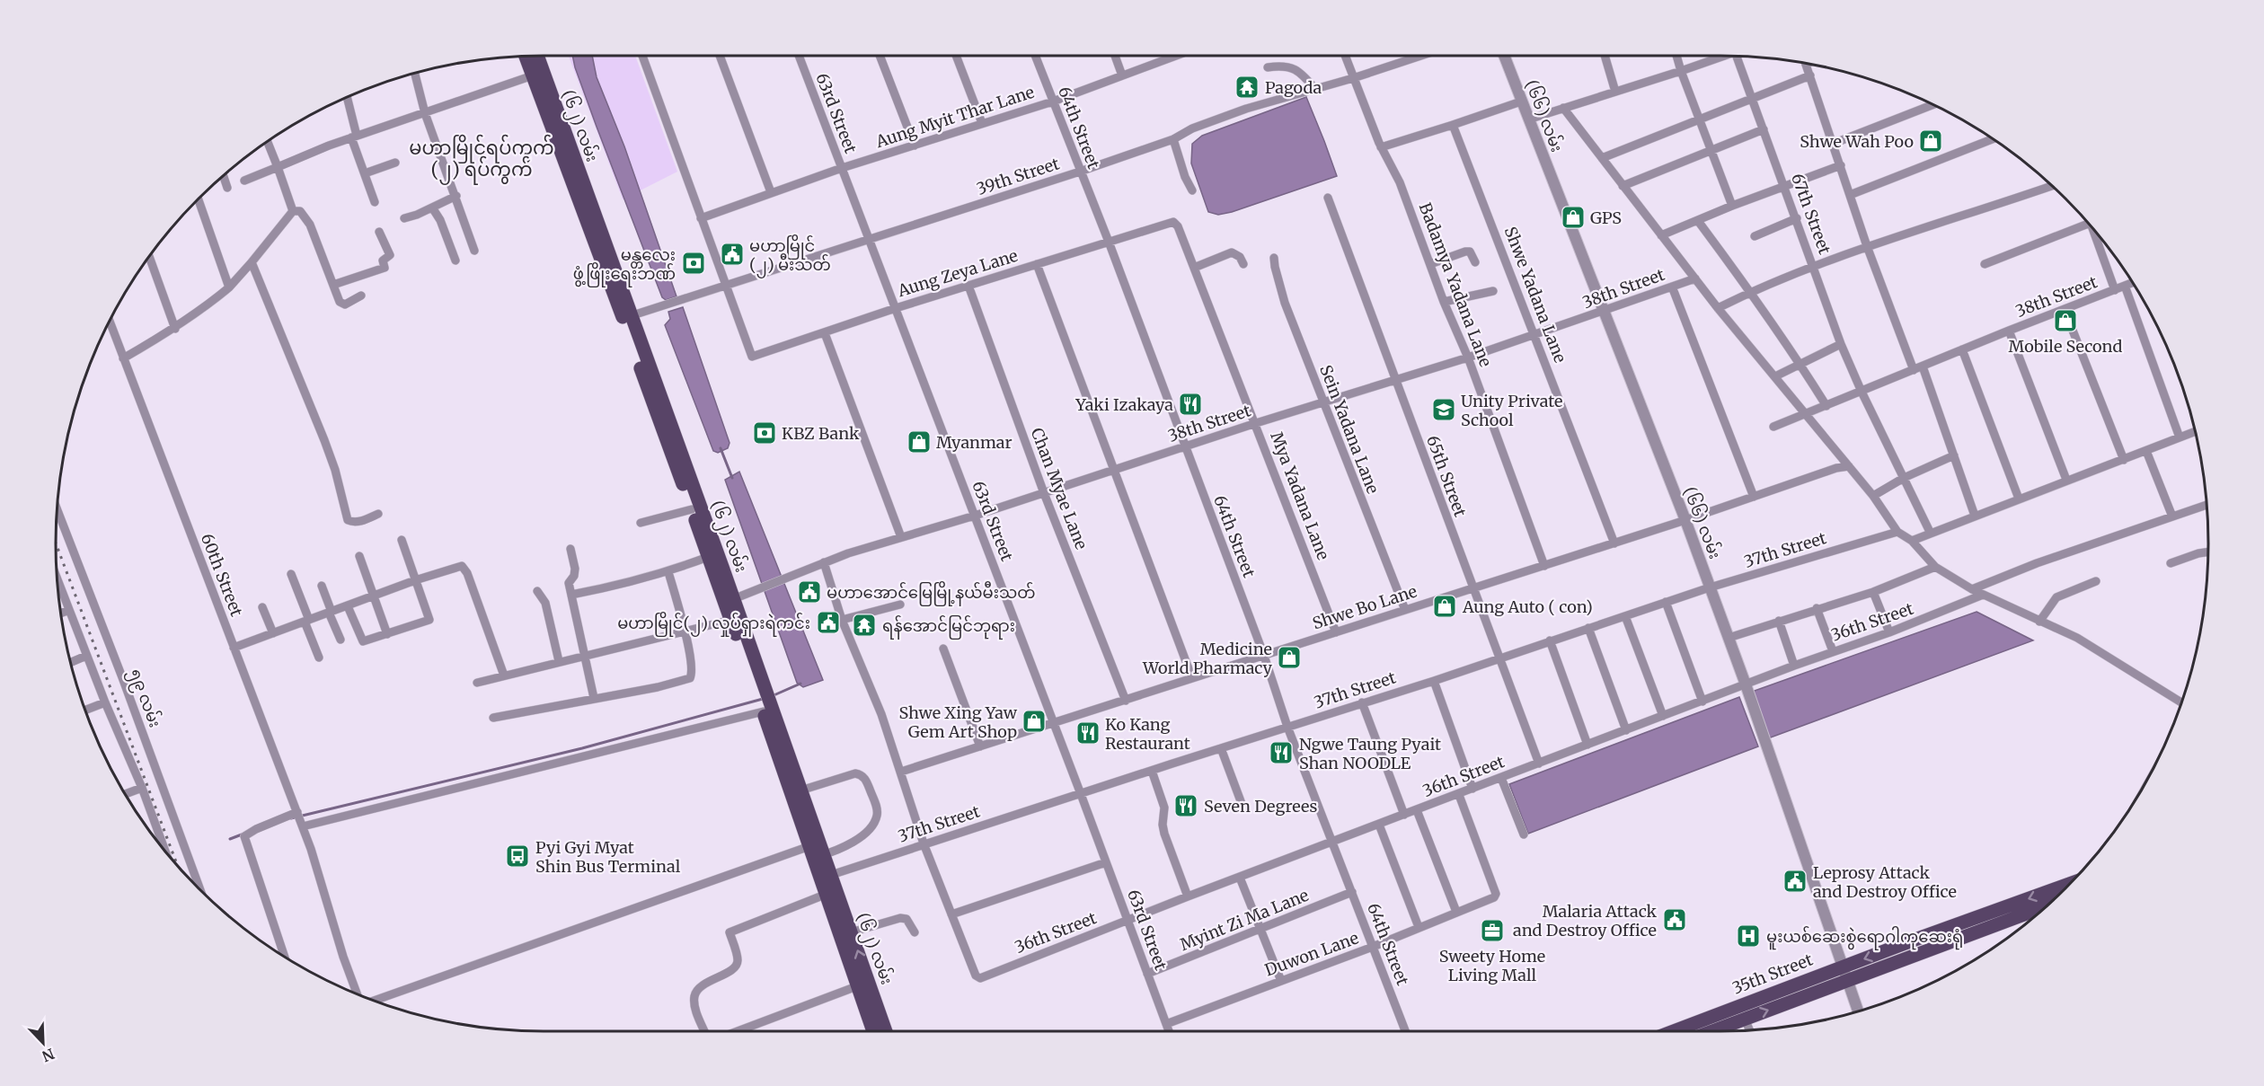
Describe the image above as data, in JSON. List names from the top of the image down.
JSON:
{
  "streets": {
    "main road": ["(၆၂) လမ်း", "35th Street"],
    "street": [
      "63rd Street",
      "(၆၆) လမ်း",
      "Aung Myit Thar Lane",
      "64th Street",
      "39th Street",
      "67th Street",
      "Aung Zeya Lane",
      "Badamya Yadana Lane",
      "38th Street",
      "Shwe Yadana Lane",
      "Sein Yadana Lane",
      "65th Street",
      "Chan Myae Lane",
      "Mya Yadana Lane",
      "37th Street",
      "60th Street",
      "Shwe Bo Lane",
      "36th Street",
      "၅၉ လမ်း",
      "Myint Zi Ma Lane",
      "Duwon Lane"
    ]
  },
  "crossings": [
    ["63rd Street", "Aung Myit Thar Lane"],
    ["63rd Street", "39th Street"],
    ["63rd Street", "Aung Zeya Lane"],
    ["63rd Street", "38th Street"],
    ["63rd Street", "37th Street"],
    ["63rd Street", "Shwe Bo Lane"],
    ["63rd Street", "36th Street"],
    ["63rd Street", "Myint Zi Ma Lane"],
    ["63rd Street", "Duwon Lane"],
    ["(၆၆) လမ်း", "38th Street"],
    ["(၆၆) လမ်း", "37th Street"],
    ["(၆၆) လမ်း", "Shwe Bo Lane"],
    ["(၆၆) လမ်း", "36th Street"],
    ["(၆၆) လမ်း", "35th Street"],
    ["Aung Myit Thar Lane", "64th Street"],
    ["(၆၂) လမ်း", "39th Street"],
    ["(၆၂) လမ်း", "38th Street"],
    ["(၆၂) လမ်း", "37th Street"],
    ["64th Street", "39th Street"],
    ["64th Street", "Aung Zeya Lane"],
    ["64th Street", "38th Street"],
    ["64th Street", "37th Street"],
    ["64th Street", "Shwe Bo Lane"],
    ["64th Street", "36th Street"],
    ["64th Street", "Myint Zi Ma Lane"],
    ["64th Street", "Duwon Lane"],
    ["39th Street", "Aung Zeya Lane"],
    ["39th Street", "Badamya Yadana Lane"],
    ["67th Street", "38th Street"],
    ["Aung Zeya Lane", "Chan Myae Lane"],
    ["Aung Zeya Lane", "Mya Yadana Lane"],
    ["Badamya Yadana Lane", "38th Street"],
    ["Badamya Yadana Lane", "Shwe Bo Lane"],
    ["38th Street", "Shwe Yadana Lane"],
    ["38th Street", "Sein Yadana Lane"],
    ["38th Street", "65th Street"],
    ["38th Street", "Chan Myae Lane"],
    ["38th Street", "Mya Yadana Lane"],
    ["Shwe Yadana Lane", "Shwe Bo Lane"],
    ["Sein Yadana Lane", "Shwe Bo Lane"],
    ["65th Street", "37th Street"],
    ["65th Street", "Shwe Bo Lane"],
    ["65th Street", "36th Street"],
    ["Chan Myae Lane", "Shwe Bo Lane"],
    ["Mya Yadana Lane", "Shwe Bo Lane"],
    ["36th Street", "Duwon Lane"]
  ],
  "districts": ["မဟာမြိုင်ရပ်ကွက် (၂) ရပ်ကွက်"],
  "places": {
    "temple": ["Pagoda", "ရန်အောင်မြင်ဘုရား"],
    "shop": [
      "Shwe Wah Poo",
      "GPS",
      "Mobile Second",
      "Myanmar",
      "Aung Auto ( con)",
      "Medicine World Pharmacy",
      "Shwe Xing Yaw Gem Art Shop"
    ],
    "public building": [
      "မဟာမြိုင် (၂) မီးသတ်",
      "မဟာအောင်မြေမြို့နယ်မီးသတ်",
      "မဟာမြိုင်(၂) လှုပ်ရှားရဲကင်း",
      "Leprosy Attack and Destroy Office",
      "Malaria Attack and Destroy Office"
    ],
    "bank": ["မန္တလေး ဖွံ့ဖြိုးရေးဘဏ်", "KBZ Bank"],
    "restaurant": [
      "Yaki Izakaya",
      "Ko Kang Restaurant",
      "Ngwe Taung Pyait Shan NOODLE",
      "Seven Degrees"
    ],
    "school or university": ["Unity Private School"],
    "bus stop": ["Pyi Gyi Myat Shin Bus Terminal"],
    "office": ["Sweety Home Living Mall"],
    "hospital": ["မူးယစ်ဆေးစွဲရောဂါကုဆေးရုံ"]
  },
  "north": "bottom right"
}
